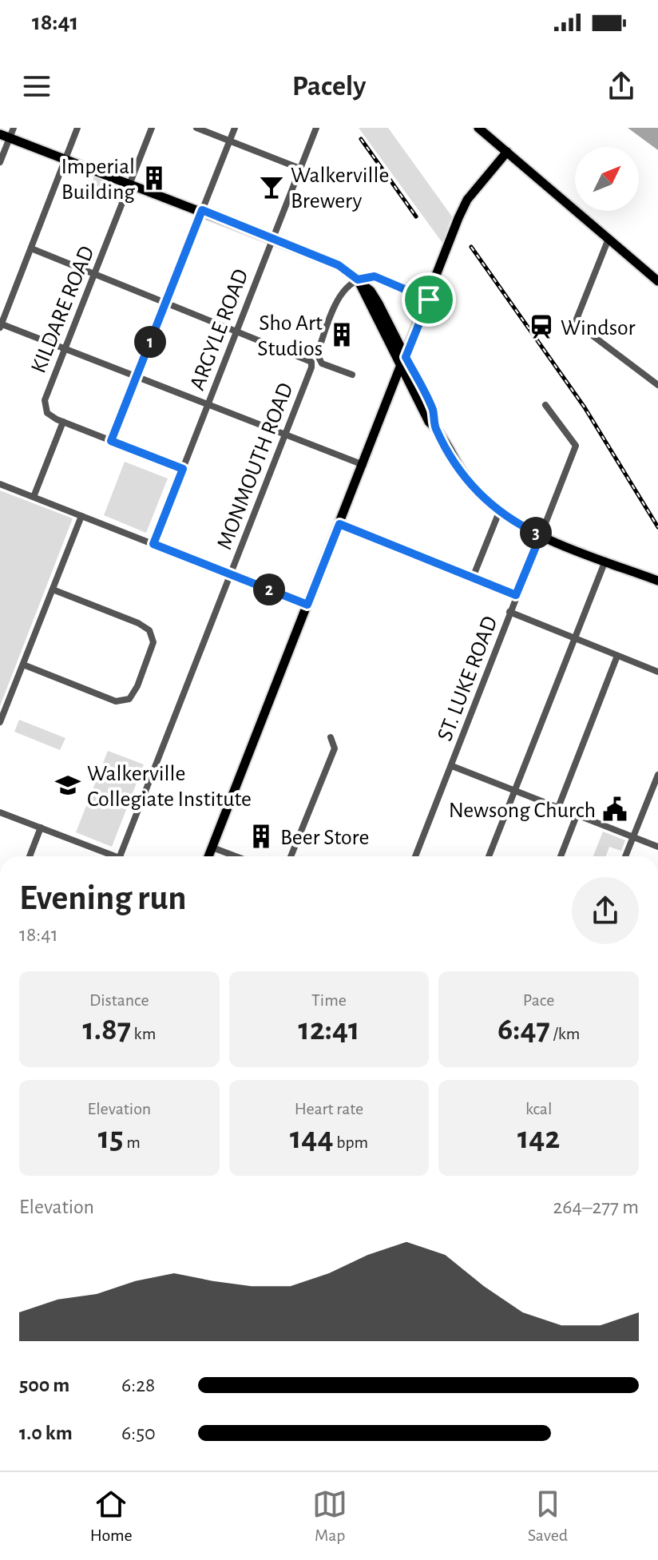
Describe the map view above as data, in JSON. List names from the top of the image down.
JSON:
{
  "streets": {
    "street": [
      "KILDARE ROAD",
      "ARGYLE ROAD",
      "MONMOUTH ROAD",
      "ST. LUKE ROAD"
    ]
  },
  "crossings": [
    ["ARGYLE ROAD", "MONMOUTH ROAD"]
  ],
  "places": {
    "building": ["Imperial Building", "Sho Art Studios", "Beer Store"],
    "bar": ["Walkerville Brewery"],
    "station": ["Windsor"],
    "school or university": ["Walkerville Collegiate Institute"],
    "public building": ["Newsong Church"]
  },
  "north": "top right",
  "page": {
    "status": "18:41",
    "header": "Pacely",
    "pins": ["1", "3", "2"],
    "heading": ["Evening run", "18:41"],
    "stats": [
      ["Distance", "1.87 km"],
      ["Time", "12:41"],
      ["Pace", "6:47 /km"],
      ["Elevation", "15 m"],
      ["Heart rate", "144 bpm"],
      ["kcal", "142"]
    ],
    "chart": ["Elevation", "264–277 m"],
    "list": [
      {
        "name": "500 m",
        "note": "6:28"
      },
      {
        "name": "1.0 km",
        "note": "6:50"
      }
    ],
    "tabs": ["Home", "Map", "Saved"]
  }
}
